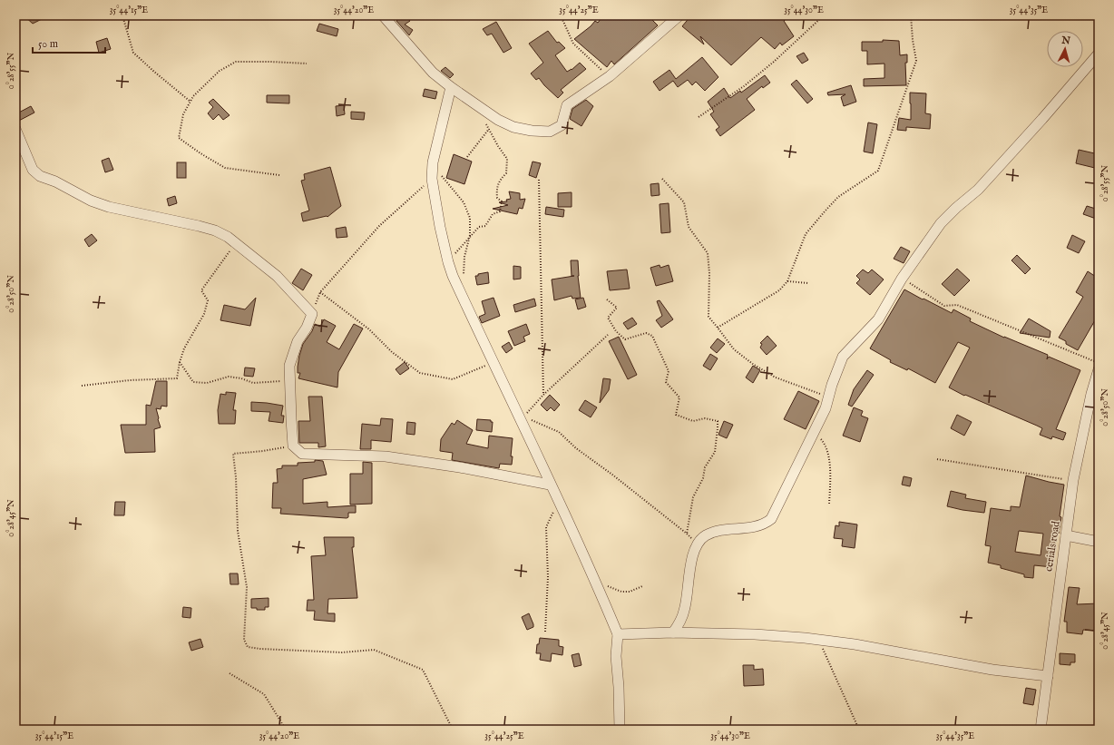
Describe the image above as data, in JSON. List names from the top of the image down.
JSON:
{
  "streets": {
    "street": ["cerials road"]
  },
  "scale_bar": "50 m",
  "north": "top",
  "coordinates": [
    "35°44'15\"E",
    "35°44'20\"E",
    "35°44'25\"E",
    "35°44'30\"E",
    "35°44'35\"E",
    "0°28'55\"N",
    "0°28'50\"N",
    "0°28'45\"N"
  ]
}
